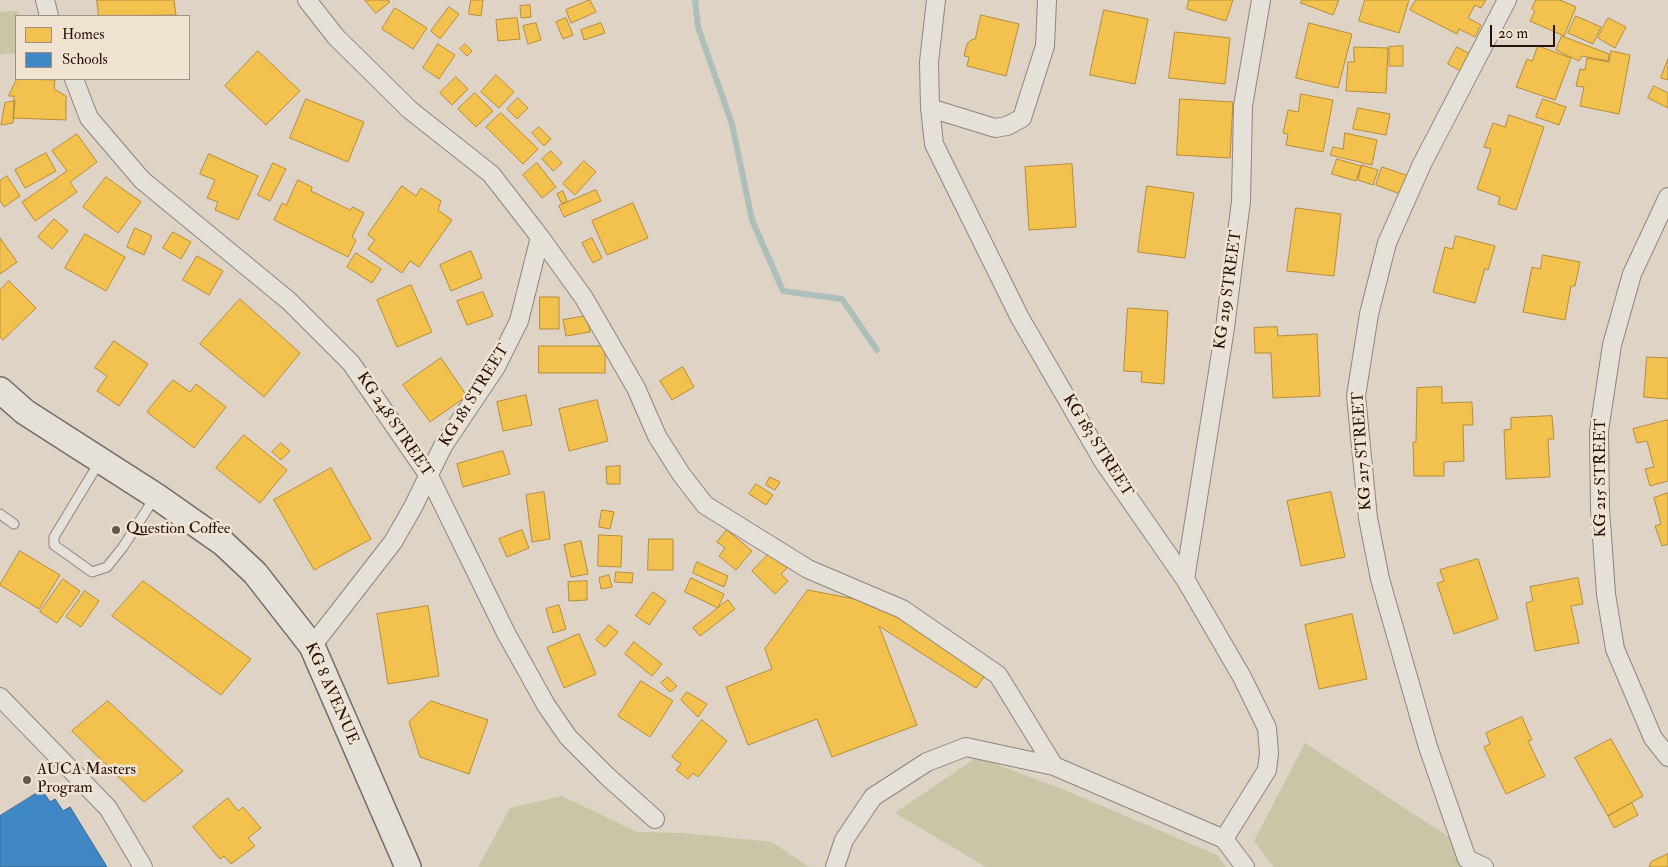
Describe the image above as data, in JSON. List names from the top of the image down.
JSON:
{
  "streets": {
    "street": [
      "KG 219 STREET",
      "KG 181 STREET",
      "KG 248 STREET",
      "KG 183 STREET",
      "KG 217 STREET",
      "KG 215 STREET",
      "KG 8 AVENUE"
    ]
  },
  "crossings": [
    ["KG 219 STREET", "KG 183 STREET"],
    ["KG 181 STREET", "KG 248 STREET"],
    ["KG 181 STREET", "KG 8 AVENUE"]
  ],
  "places": ["Question Coffee", "AUCA Masters Program"],
  "legend": ["Homes", "Schools"],
  "scale_bar": "20 m"
}
